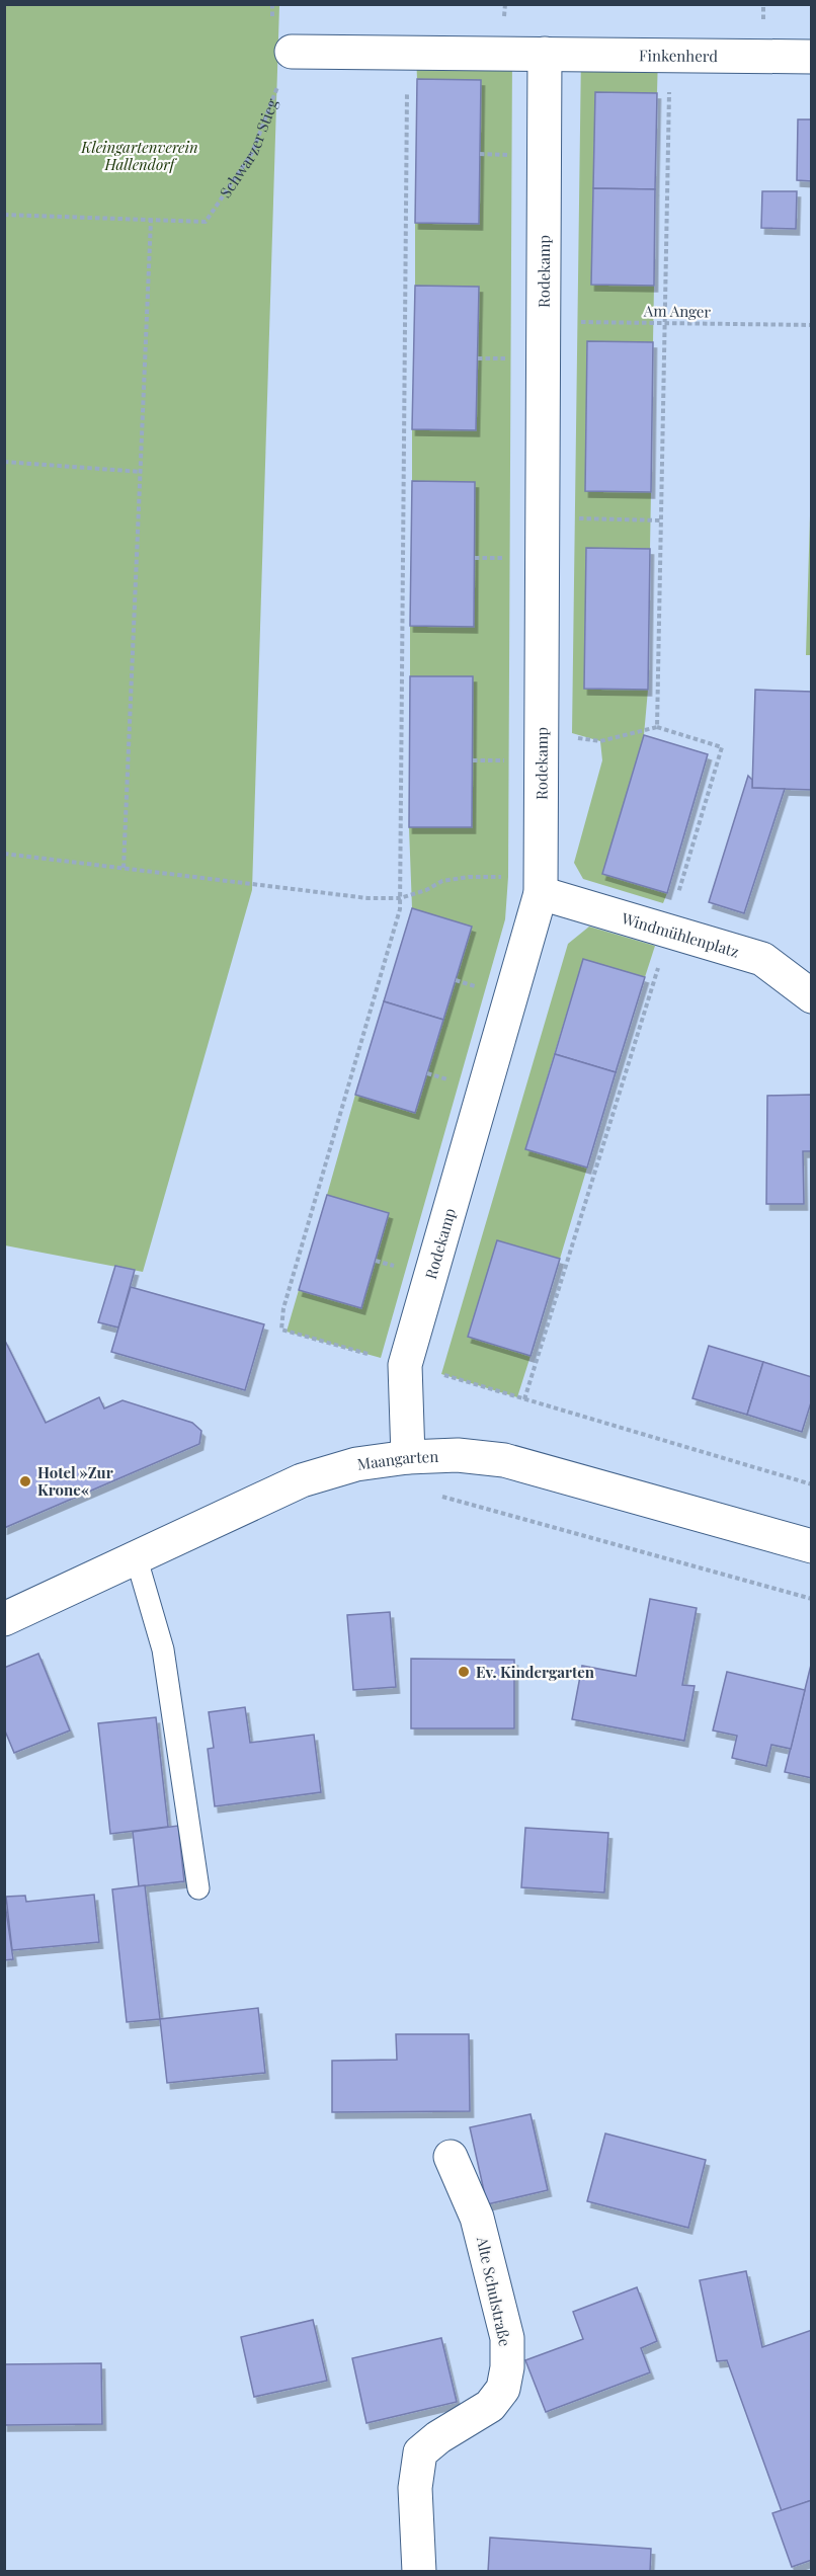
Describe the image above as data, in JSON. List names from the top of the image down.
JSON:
{
  "streets": {
    "street": [
      "Finkenherd",
      "Rodekamp",
      "Windmühlenplatz",
      "Maangarten",
      "Alte Schulstraße"
    ],
    "path": ["Schwarzer Stieg", "Am Anger"]
  },
  "crossings": [
    ["Finkenherd", "Rodekamp"],
    ["Rodekamp", "Am Anger"],
    ["Rodekamp", "Windmühlenplatz"],
    ["Rodekamp", "Maangarten"]
  ],
  "parks": ["Kleingartenverein Hallendorf"],
  "places": ["Hotel »Zur Krone«", "Ev. Kindergarten"]
}
